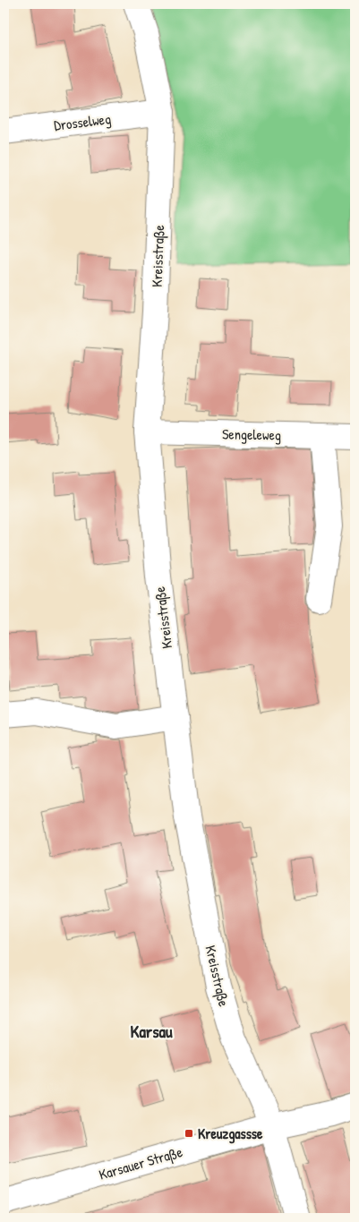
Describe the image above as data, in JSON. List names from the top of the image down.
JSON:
{
  "streets": {
    "street": [
      "Drosselweg",
      "Kreisstraße",
      "Sengeleweg",
      "Karsauer Straße"
    ]
  },
  "crossings": [
    ["Drosselweg", "Kreisstraße"],
    ["Kreisstraße", "Sengeleweg"],
    ["Kreisstraße", "Karsauer Straße"]
  ],
  "districts": ["Karsau"],
  "places": {
    "transit": ["Kreuzgassse"]
  }
}
